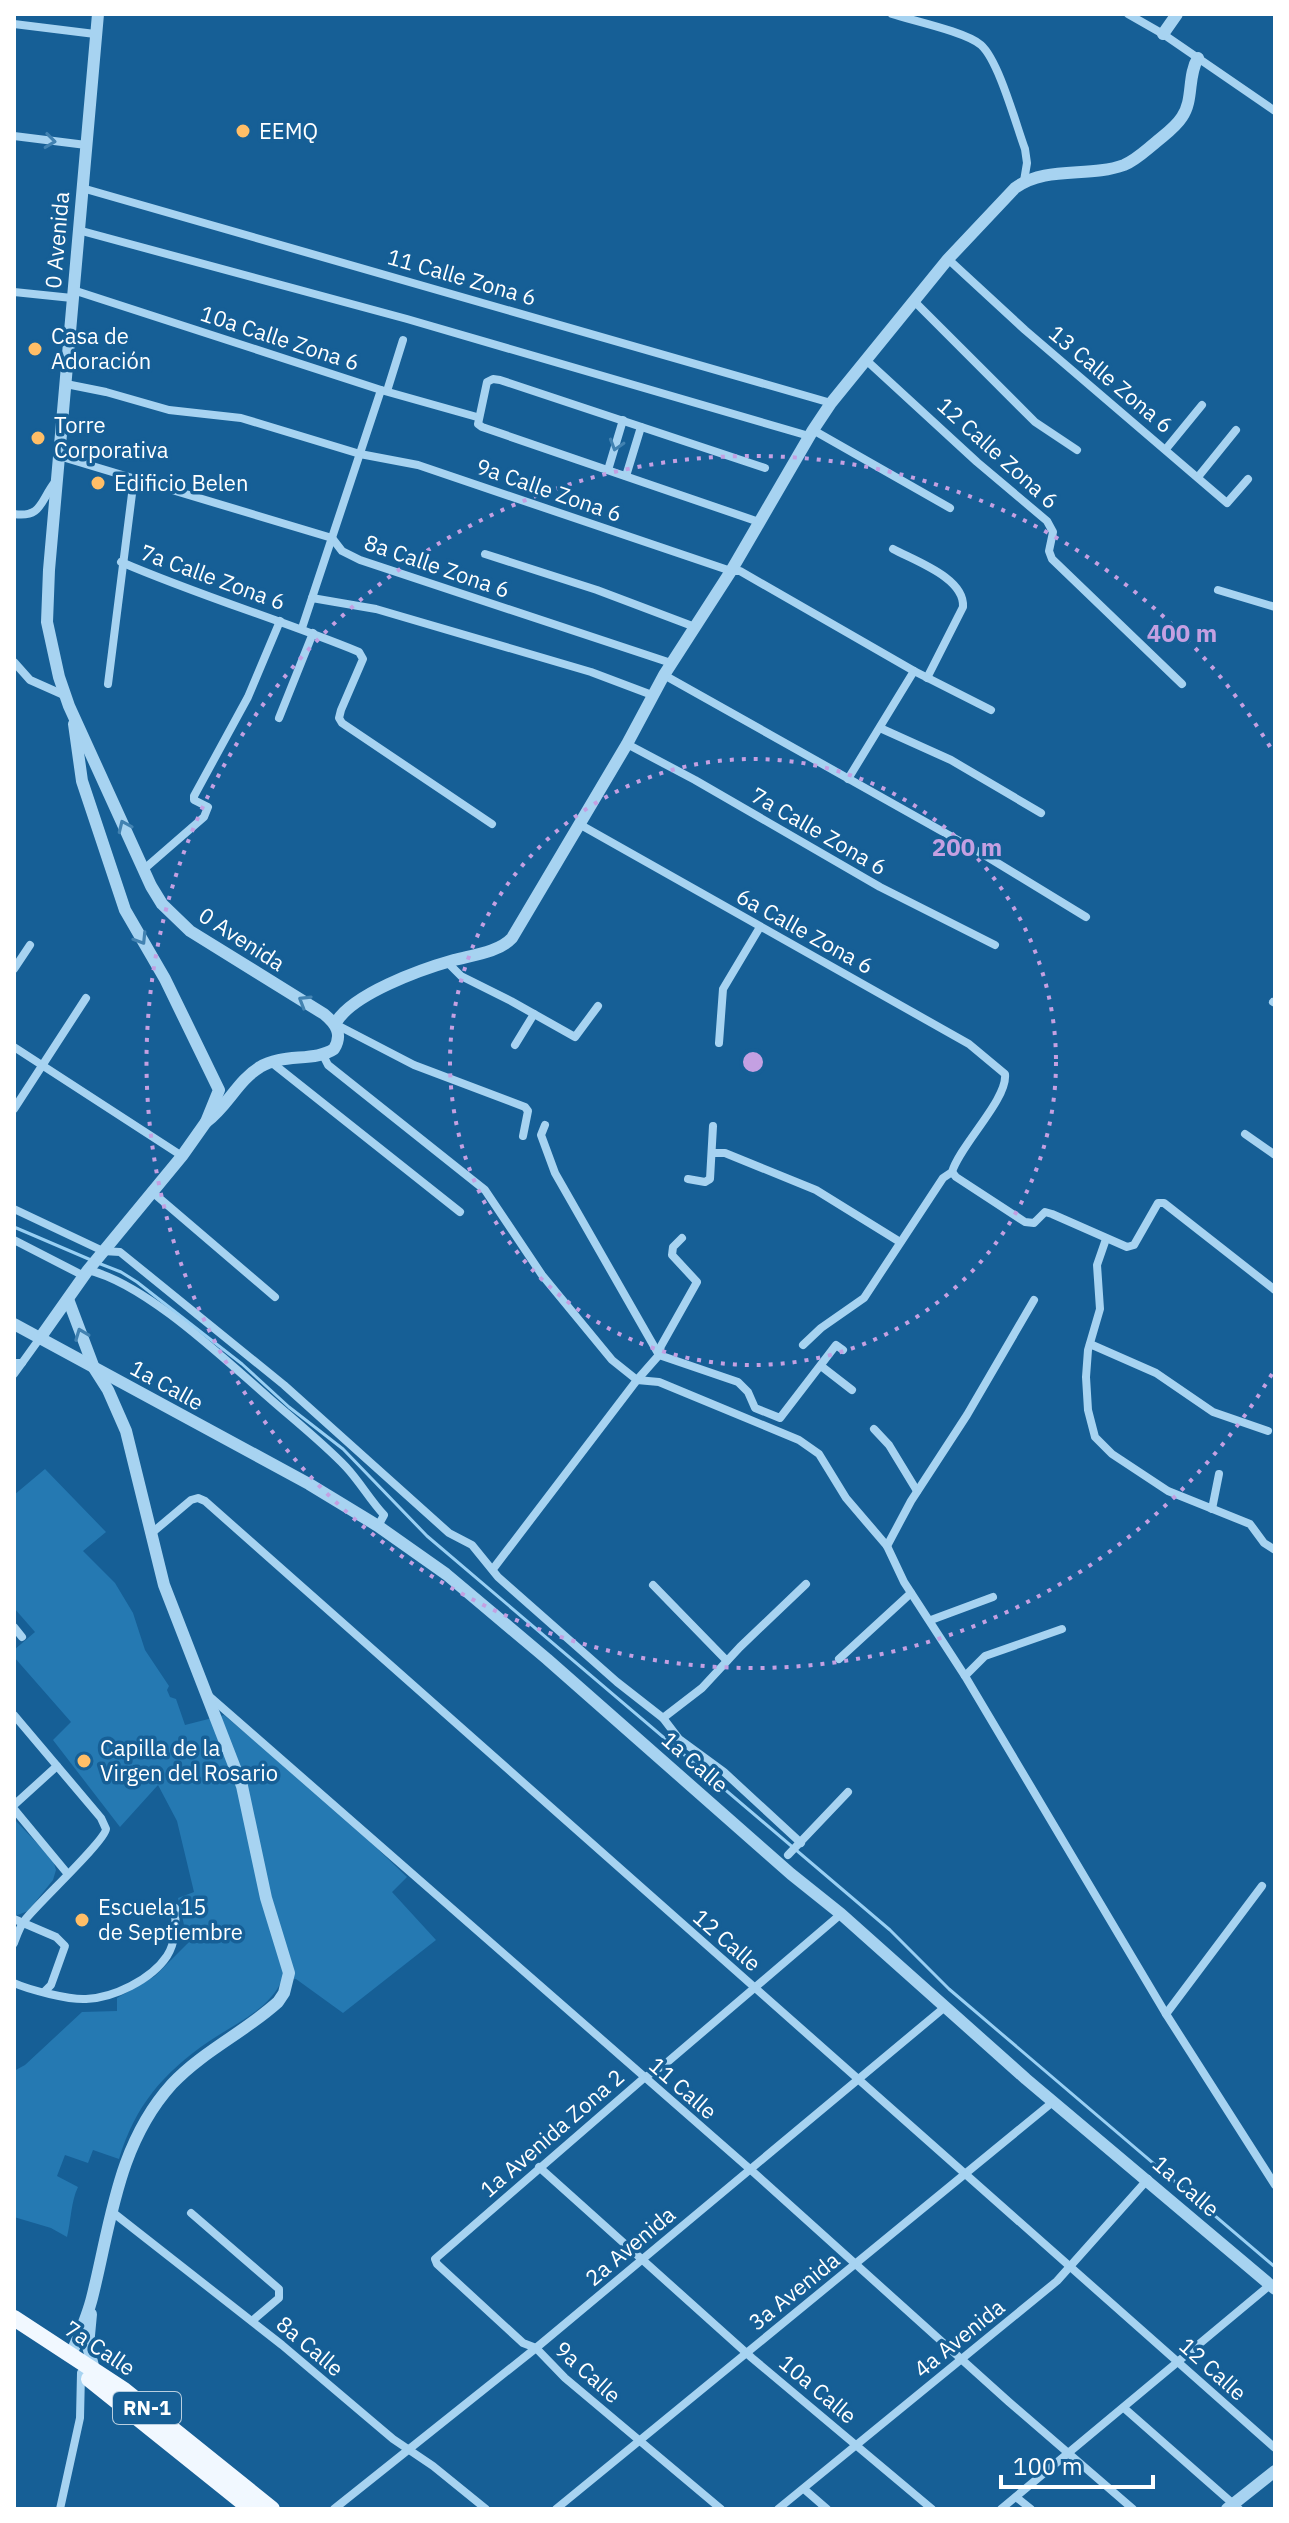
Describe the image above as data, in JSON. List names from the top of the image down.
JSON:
{
  "streets": {
    "main road": ["7a Calle", "RN-1"],
    "street": [
      "0 Avenida",
      "11 Calle Zona 6",
      "10a Calle Zona 6",
      "13 Calle Zona 6",
      "12 Calle Zona 6",
      "9a Calle Zona 6",
      "8a Calle Zona 6",
      "7a Calle Zona 6",
      "6a Calle Zona 6",
      "1a Calle",
      "12 Calle",
      "11 Calle",
      "1a Avenida Zona 2",
      "2a Avenida",
      "3a Avenida",
      "4a Avenida",
      "8a Calle",
      "9a Calle",
      "10a Calle"
    ]
  },
  "crossings": [
    ["0 Avenida", "11 Calle Zona 6"],
    ["0 Avenida", "10a Calle Zona 6"],
    ["0 Avenida", "9a Calle Zona 6"],
    ["0 Avenida", "8a Calle Zona 6"],
    ["0 Avenida", "1a Calle"],
    ["1a Calle", "1a Avenida Zona 2"],
    ["1a Calle", "2a Avenida"],
    ["1a Calle", "3a Avenida"],
    ["1a Calle", "4a Avenida"],
    ["12 Calle", "1a Avenida Zona 2"],
    ["12 Calle", "2a Avenida"],
    ["12 Calle", "3a Avenida"],
    ["12 Calle", "4a Avenida"],
    ["11 Calle", "1a Avenida Zona 2"],
    ["11 Calle", "2a Avenida"],
    ["11 Calle", "3a Avenida"],
    ["11 Calle", "4a Avenida"],
    ["1a Avenida Zona 2", "9a Calle"],
    ["1a Avenida Zona 2", "10a Calle"],
    ["2a Avenida", "8a Calle"],
    ["2a Avenida", "9a Calle"],
    ["2a Avenida", "10a Calle"],
    ["3a Avenida", "9a Calle"],
    ["3a Avenida", "10a Calle"],
    ["4a Avenida", "10a Calle"]
  ],
  "places": [
    "EEMQ",
    "Casa de Adoración",
    "Torre Corporativa",
    "Edificio Belen",
    "Capilla de la Virgen del Rosario",
    "Escuela 15 de Septiembre"
  ],
  "scale_bar": "100 m",
  "rings": ["400 m", "200 m"]
}
